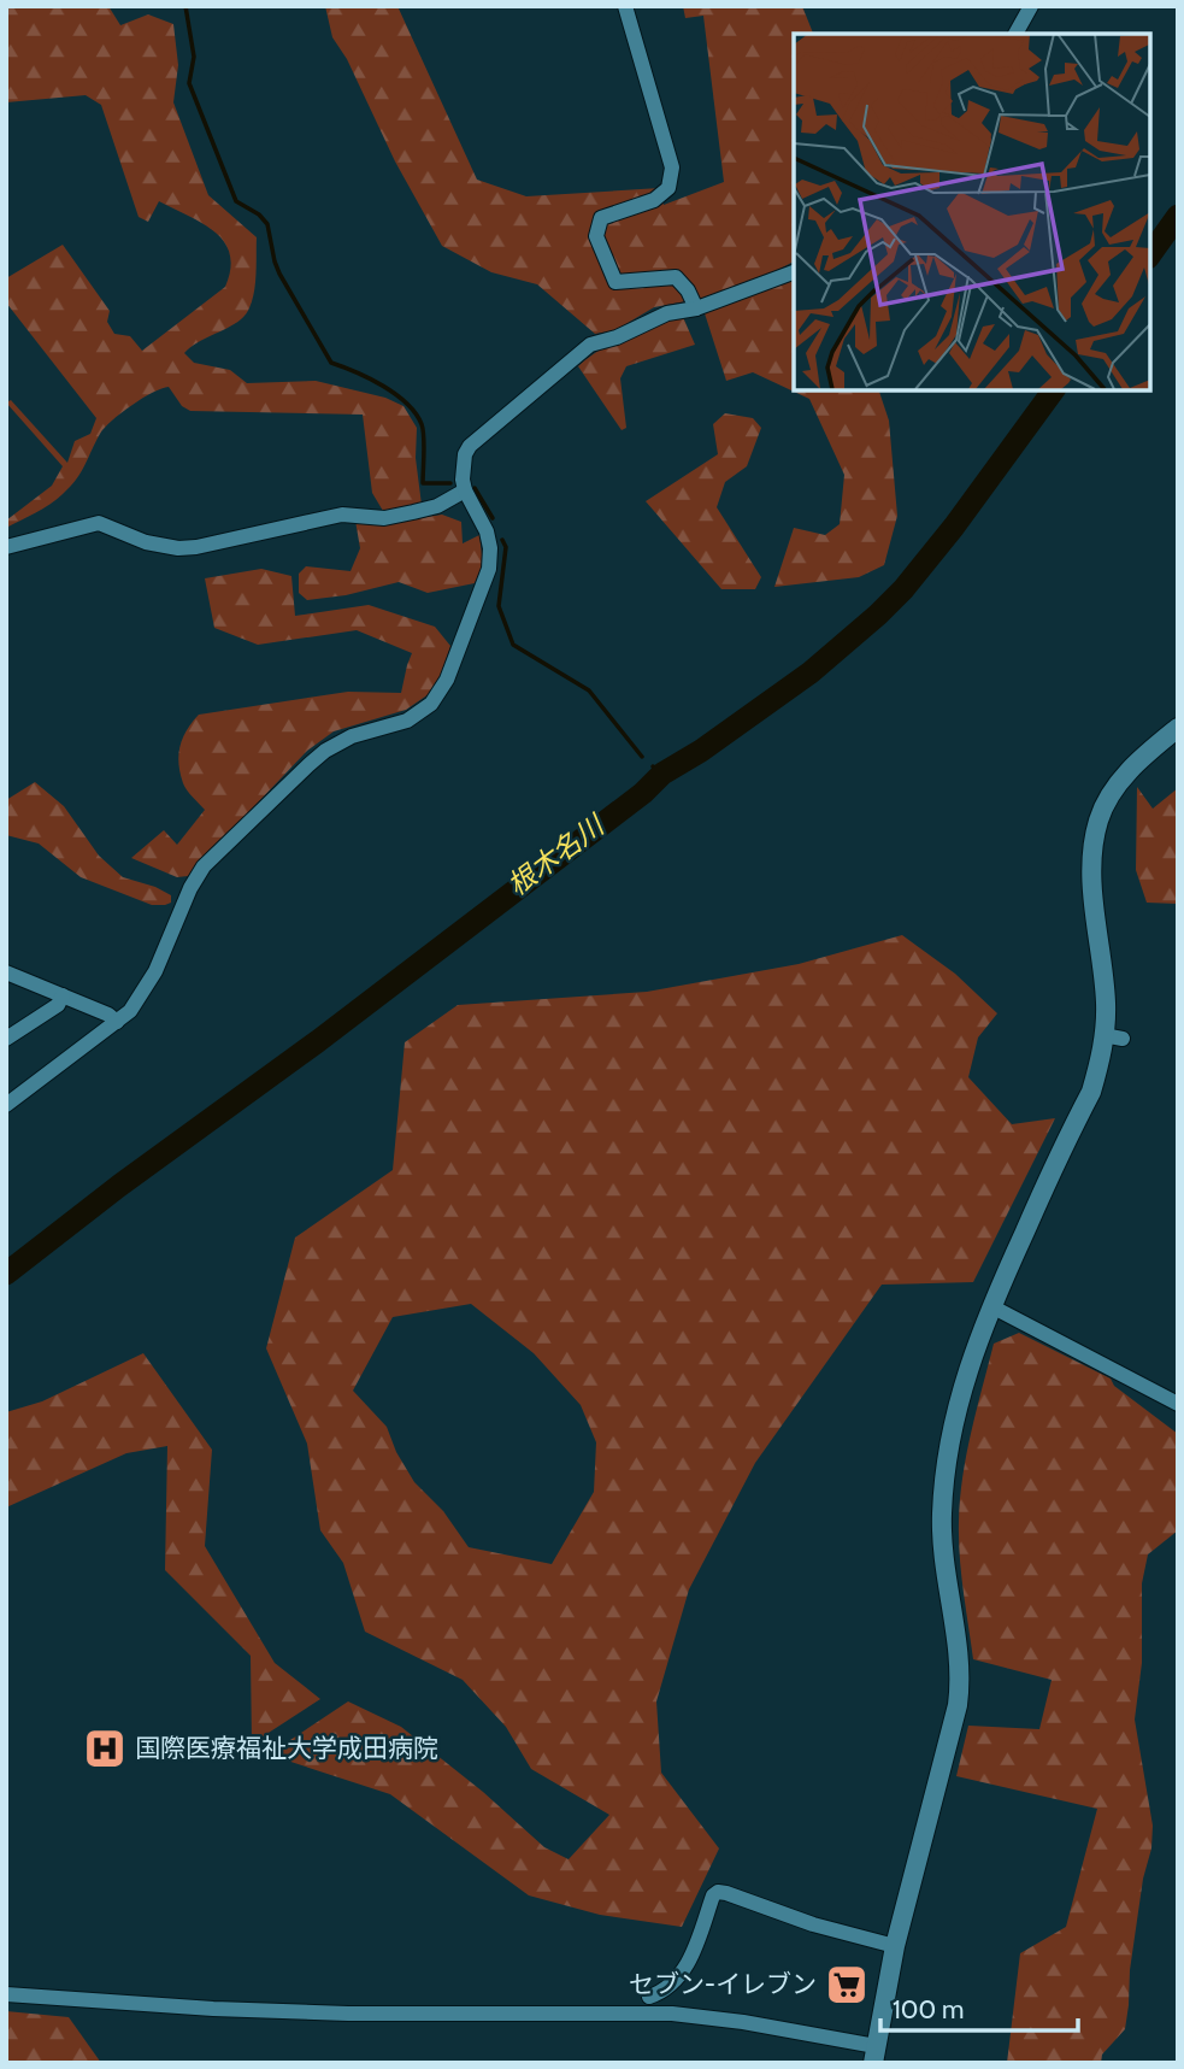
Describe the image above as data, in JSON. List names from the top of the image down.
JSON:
{
  "water": ["根木名川"],
  "places": {
    "hospital": ["国際医療福祉大学成田病院"],
    "supermarket": ["セブン-イレブン"]
  },
  "scale_bar": "100 m"
}
